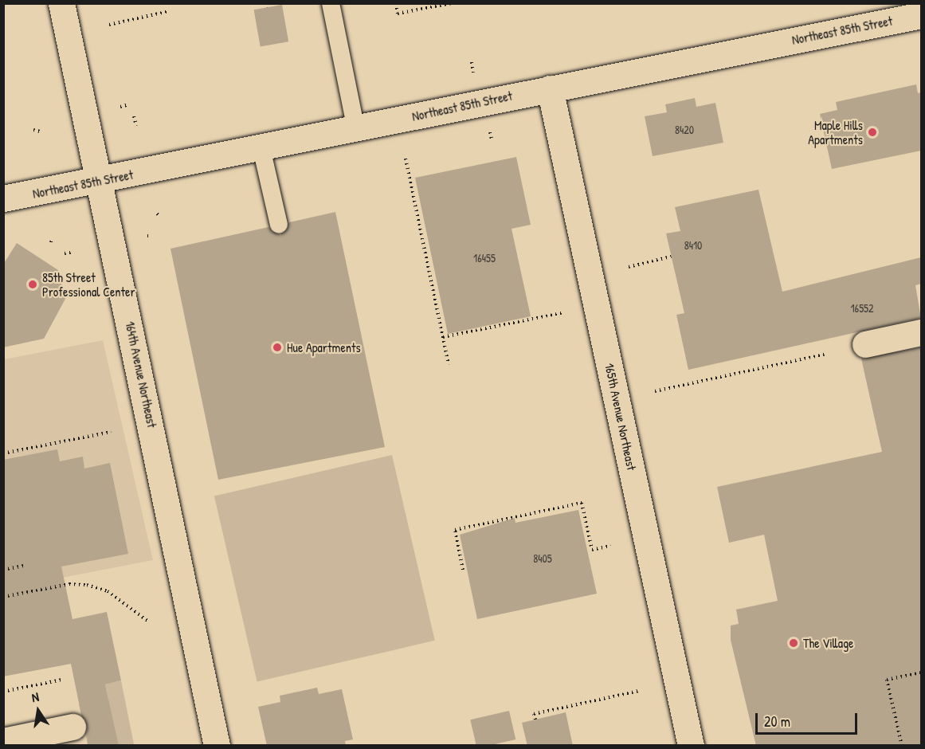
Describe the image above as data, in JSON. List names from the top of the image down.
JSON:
{
  "streets": {
    "street": ["Northeast 85th Street", "164th Avenue Northeast", "165th Avenue Northeast"]
  },
  "crossings": [
    ["Northeast 85th Street", "164th Avenue Northeast"],
    ["Northeast 85th Street", "165th Avenue Northeast"]
  ],
  "places": [
    "Maple Hills Apartments",
    "85th Street Professional Center",
    "Hue Apartments",
    "The Village"
  ],
  "house_numbers": [
    "8420",
    "8410",
    "16455",
    "16552",
    "8405"
  ],
  "scale_bar": "20 m",
  "north": "top"
}
